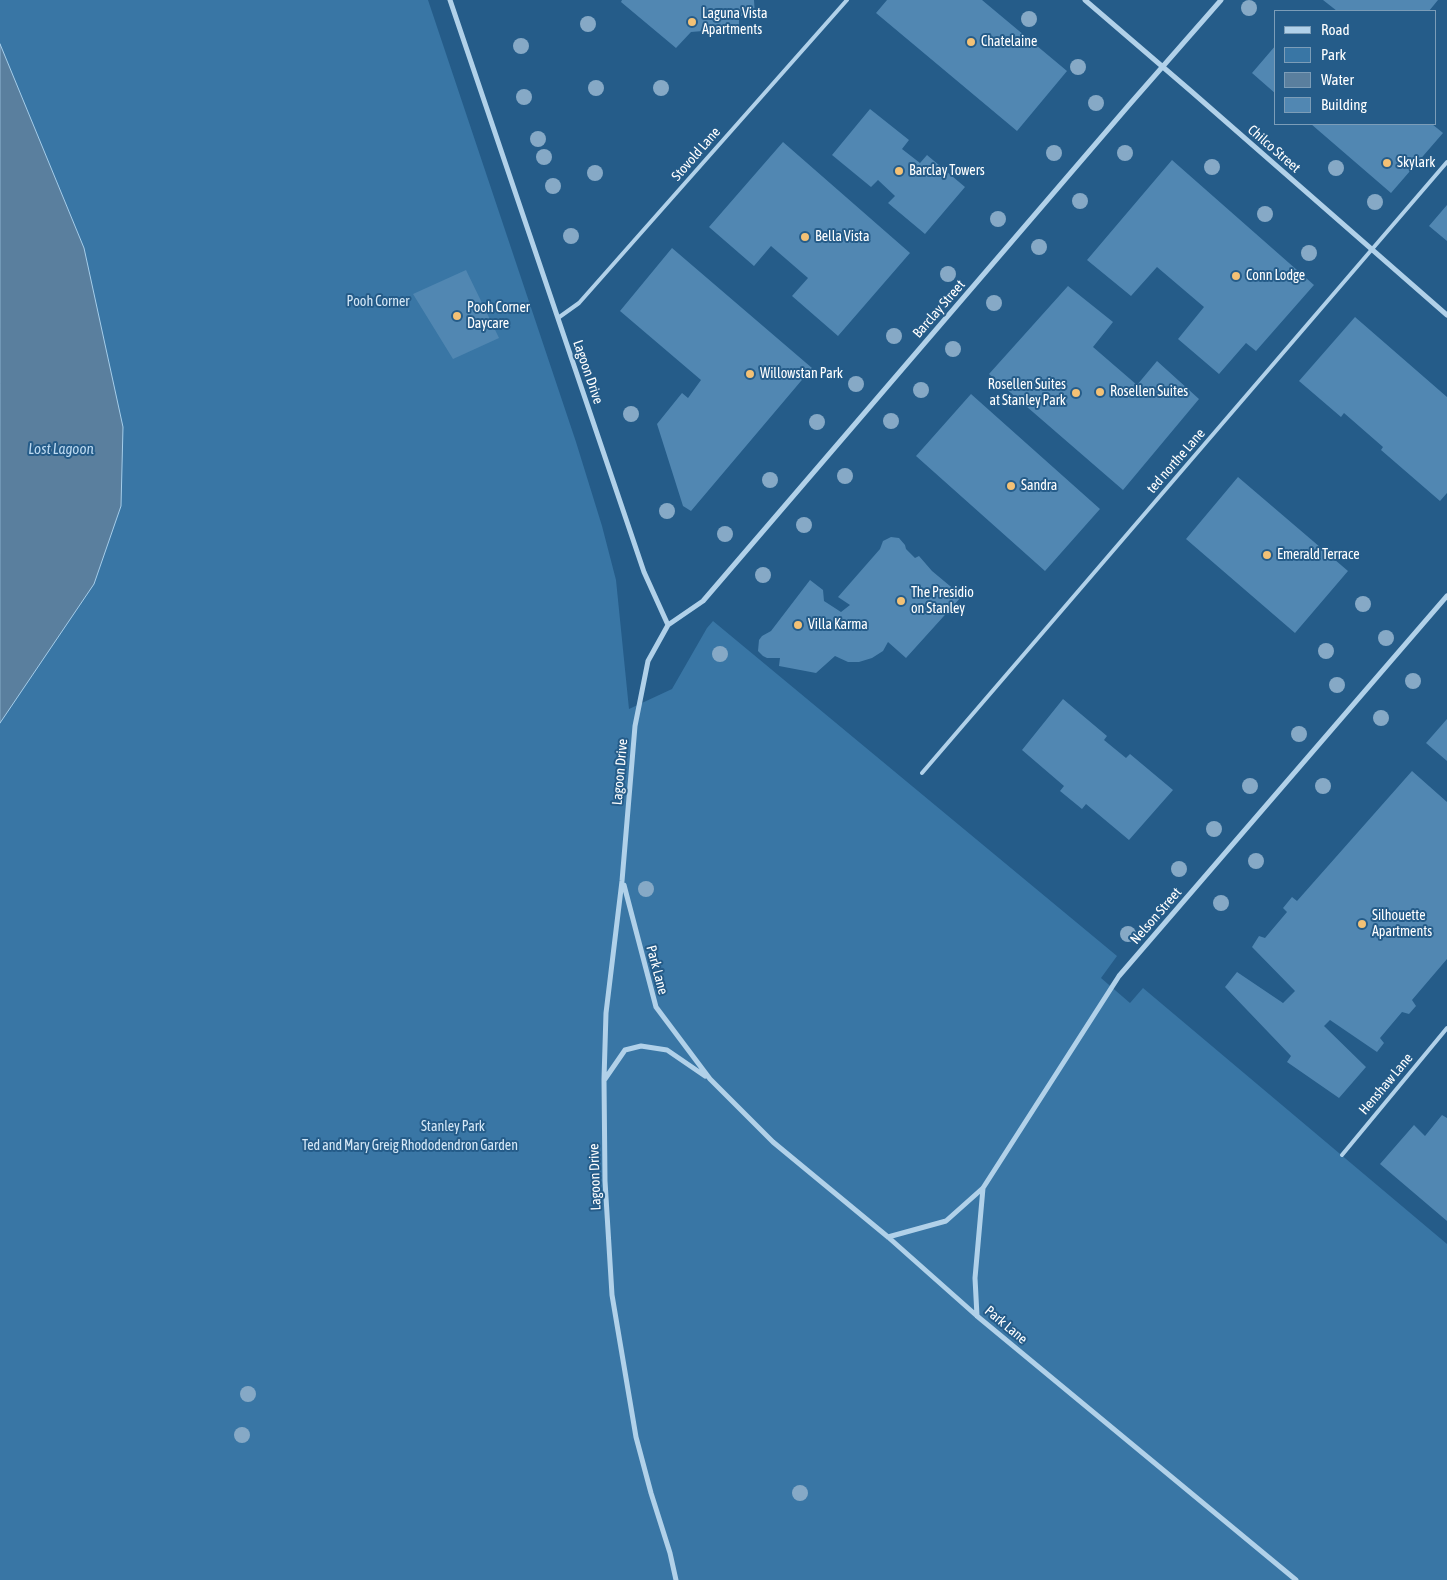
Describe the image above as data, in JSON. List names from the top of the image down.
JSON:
{
  "streets": {
    "street": [
      "Chilco Street",
      "Barclay Street",
      "Lagoon Drive",
      "Nelson Street",
      "Park Lane"
    ],
    "lane": ["Stovold Lane", "ted northe Lane", "Henshaw Lane"]
  },
  "crossings": [
    ["Chilco Street", "Barclay Street"],
    ["Chilco Street", "ted northe Lane"],
    ["Stovold Lane", "Lagoon Drive"],
    ["Barclay Street", "Lagoon Drive"],
    ["Lagoon Drive", "Park Lane"],
    ["Nelson Street", "Park Lane"]
  ],
  "water": ["Lost Lagoon"],
  "parks": ["Pooh Corner", "Stanley Park", "Ted and Mary Greig Rhododendron Garden"],
  "places": [
    "Laguna Vista Apartments",
    "Chatelaine",
    "Skylark",
    "Barclay Towers",
    "Bella Vista",
    "Conn Lodge",
    "Pooh Corner Daycare",
    "Willowstan Park",
    "Rosellen Suites",
    "Rosellen Suites at Stanley Park",
    "Sandra",
    "Emerald Terrace",
    "The Presidio on Stanley",
    "Villa Karma",
    "Silhouette Apartments"
  ],
  "legend": [
    "Road",
    "Park",
    "Water",
    "Building"
  ]
}
